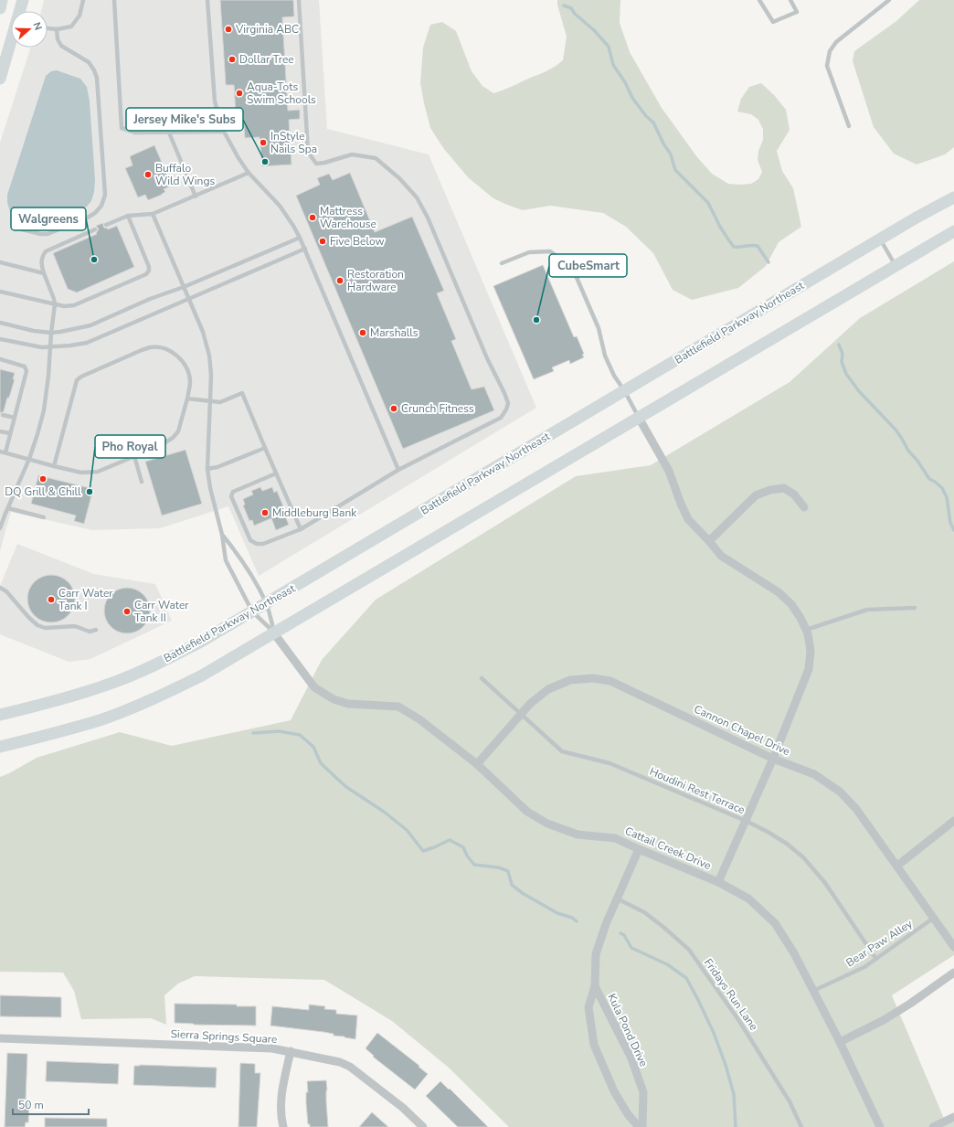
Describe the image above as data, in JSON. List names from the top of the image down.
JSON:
{
  "streets": {
    "main road": ["Battlefield Parkway Northeast"],
    "street": [
      "Cannon Chapel Drive",
      "Cattail Creek Drive",
      "Kula Pond Drive",
      "Sierra Springs Square"
    ],
    "lane": ["Houdini Rest Terrace", "Bear Paw Alley", "Fridays Run Lane"]
  },
  "crossings": [
    ["Cannon Chapel Drive", "Houdini Rest Terrace"],
    ["Cannon Chapel Drive", "Cattail Creek Drive"],
    ["Cannon Chapel Drive", "Bear Paw Alley"],
    ["Houdini Rest Terrace", "Bear Paw Alley"],
    ["Cattail Creek Drive", "Bear Paw Alley"],
    ["Cattail Creek Drive", "Kula Pond Drive"],
    ["Fridays Run Lane", "Kula Pond Drive"]
  ],
  "places": [
    "Virginia ABC",
    "Dollar Tree",
    "Aqua-Tots Swim Schools",
    "InStyle Nails Spa",
    "Jersey Mike's Subs",
    "Buffalo Wild Wings",
    "Mattress Warehouse",
    "Five Below",
    "Walgreens",
    "Restoration Hardware",
    "CubeSmart",
    "Marshalls",
    "Crunch Fitness",
    "DQ Grill & Chill",
    "Pho Royal",
    "Middleburg Bank",
    "Carr Water Tank I",
    "Carr Water Tank II"
  ],
  "scale_bar": "50 m",
  "north": "right"
}
